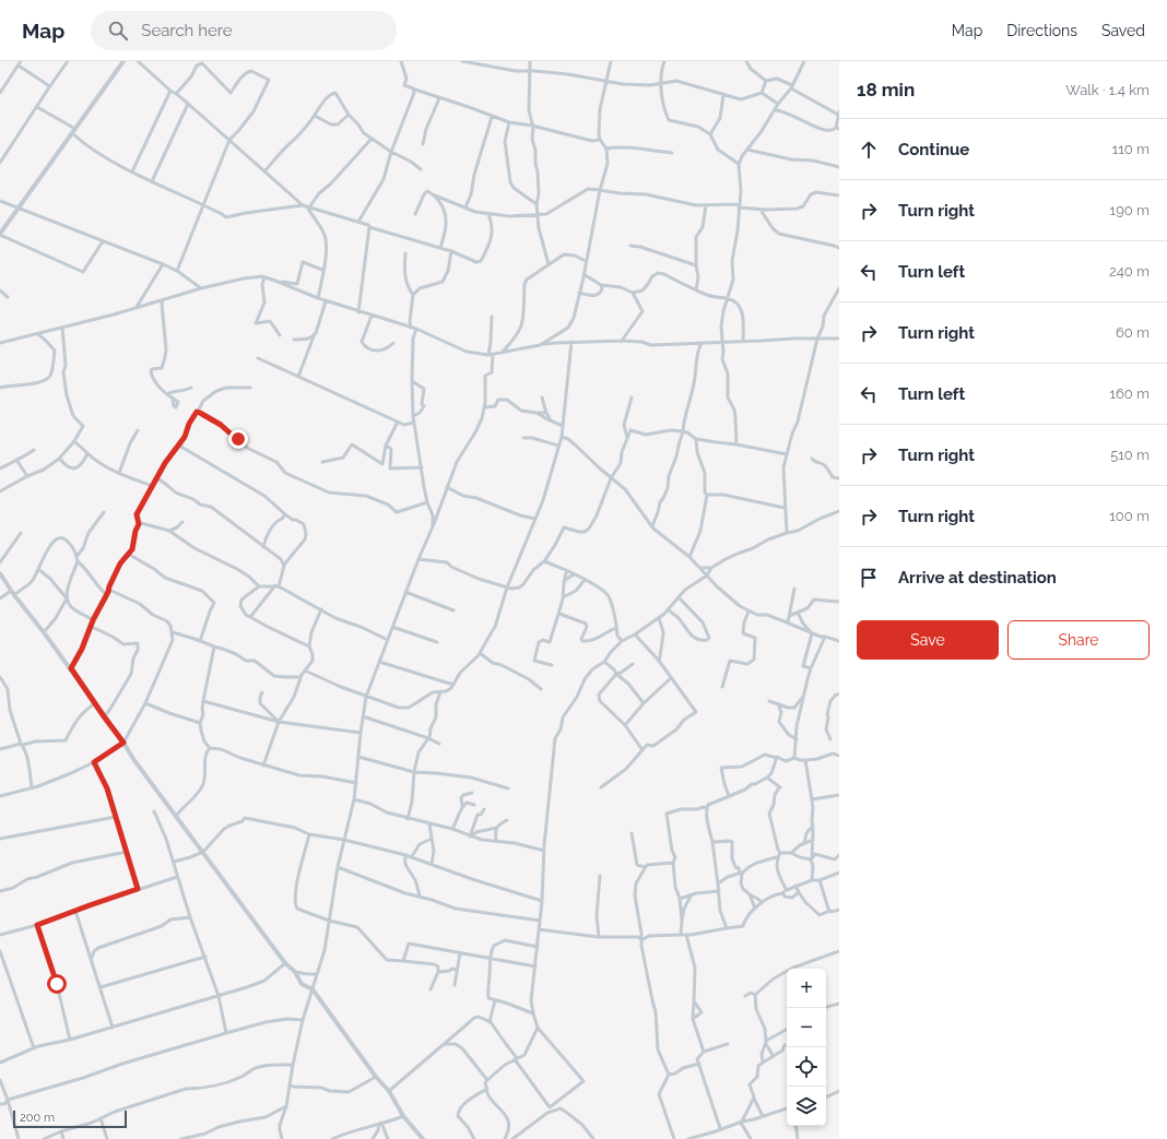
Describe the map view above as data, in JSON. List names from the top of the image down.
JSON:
{
  "scale_bar": "200 m",
  "page": {
    "header": "Map",
    "search": "Search here",
    "nav": ["Map", "Directions", "Saved"],
    "heading": ["18 min", "Walk · 1.4 km"],
    "list": [
      ["Continue", "110 m"],
      ["Turn right", "190 m"],
      ["Turn left", "240 m"],
      ["Turn right", "60 m"],
      ["Turn left", "160 m"],
      ["Turn right", "510 m"],
      ["Turn right", "100 m"],
      "Arrive at destination"
    ],
    "buttons": ["Save", "Share"],
    "map_buttons": ["+", "−"],
    "scale": "200 m"
  }
}
